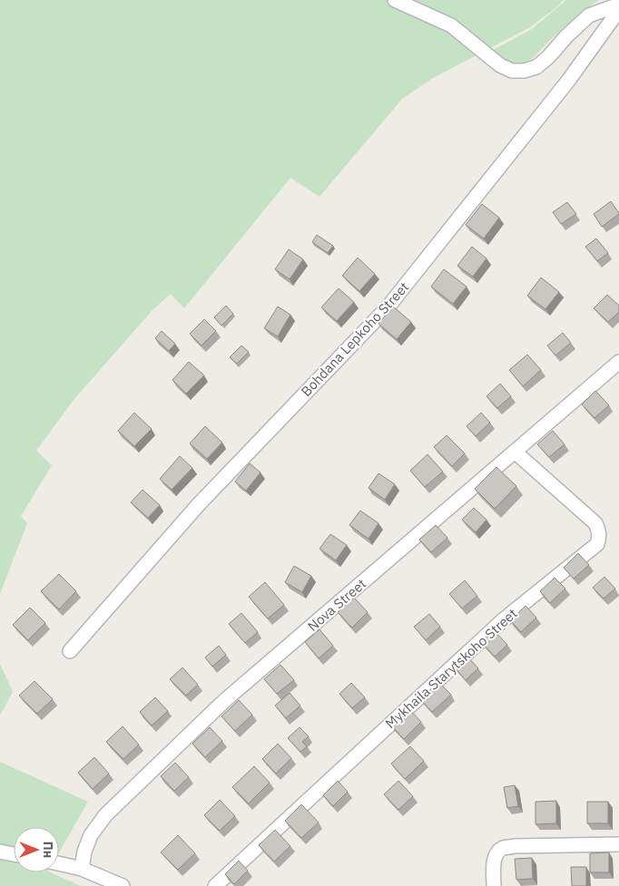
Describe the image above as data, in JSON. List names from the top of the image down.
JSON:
{
  "streets": {
    "street": ["Bohdana Lepkoho Street", "Nova Street", "Mykhaila Starytskoho Street"]
  },
  "crossings": [
    ["Nova Street", "Mykhaila Starytskoho Street"]
  ],
  "north": "right"
}
